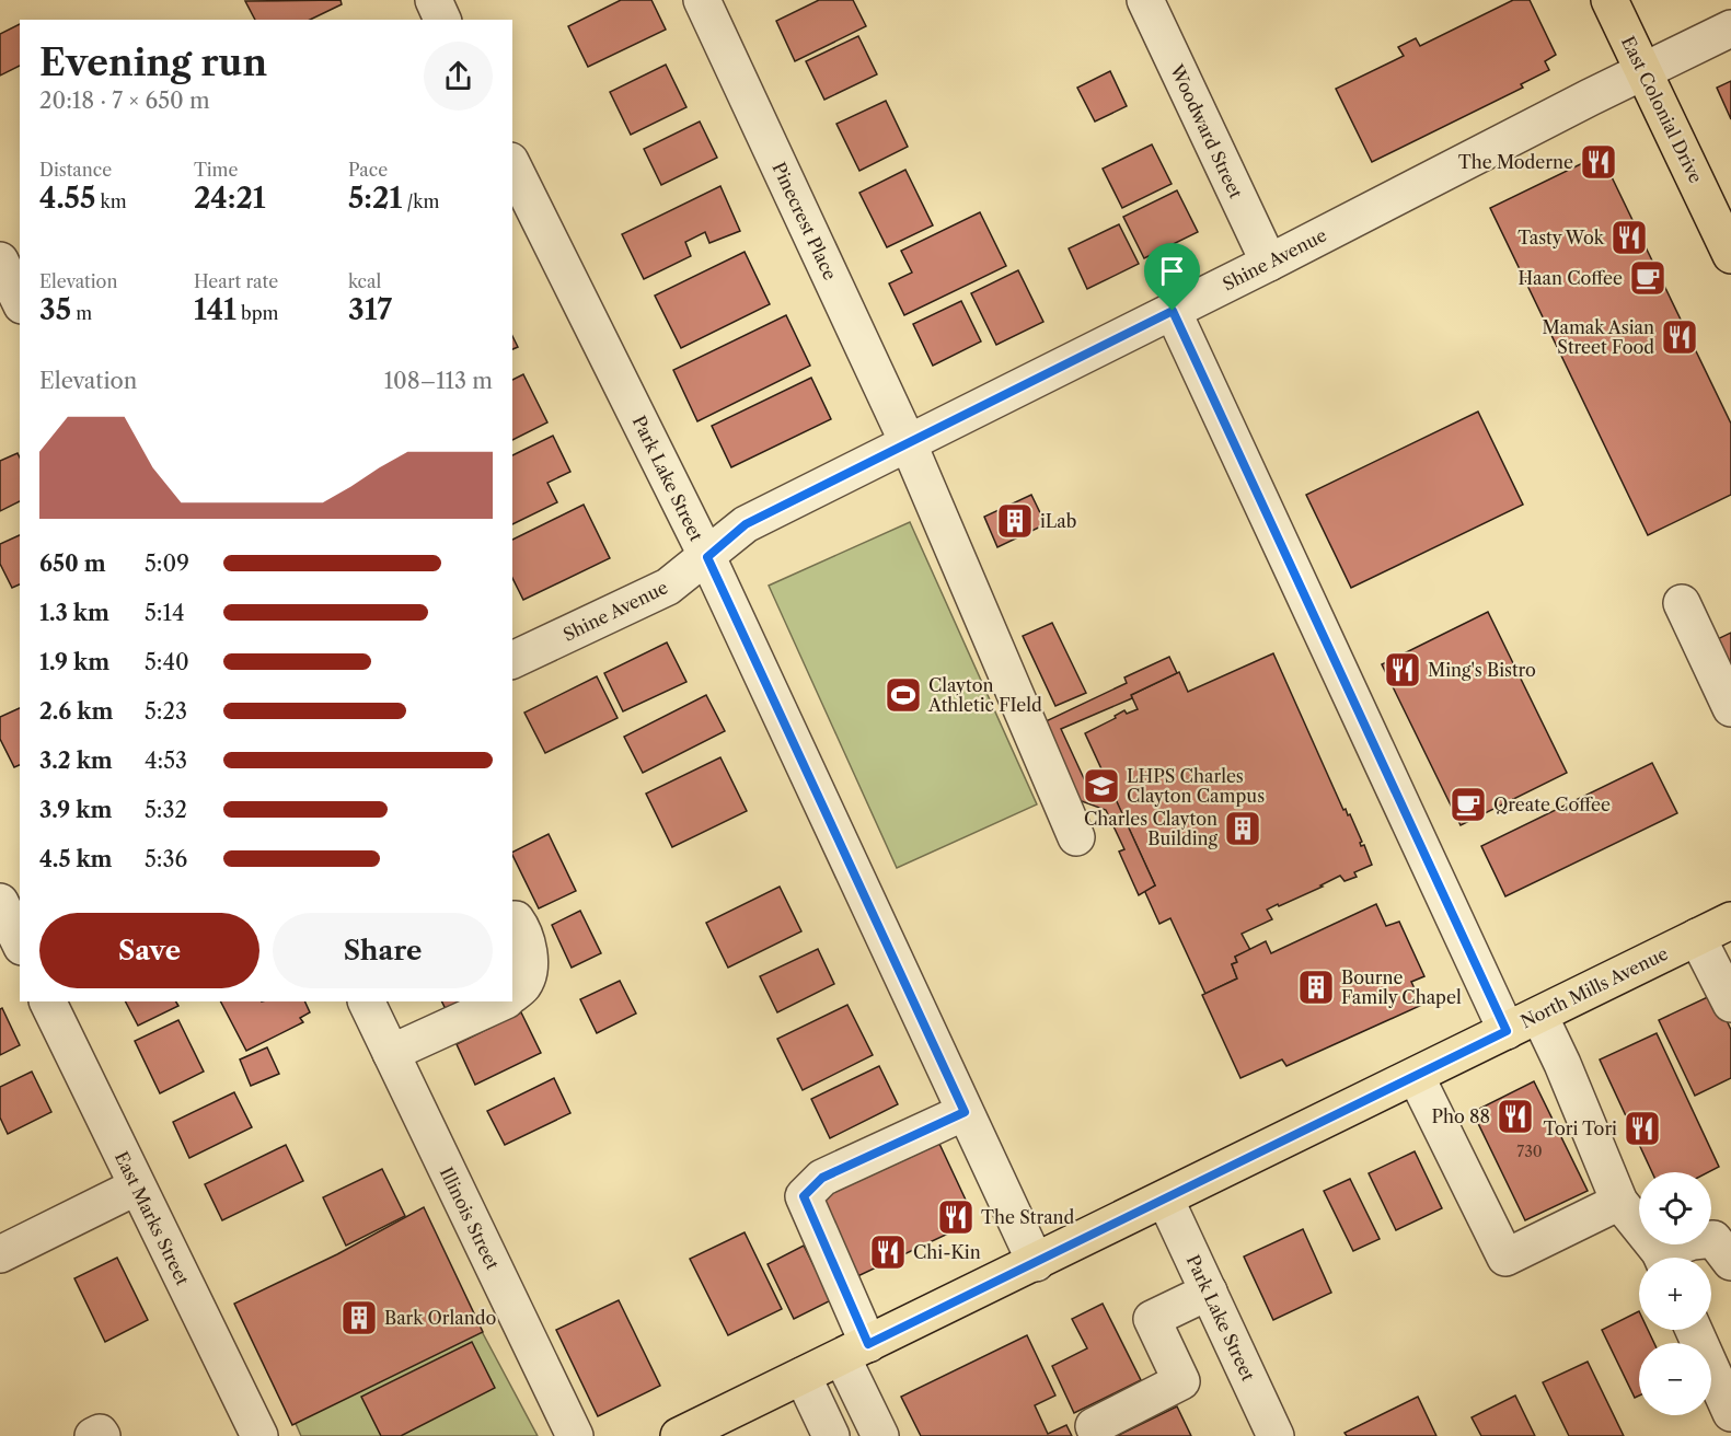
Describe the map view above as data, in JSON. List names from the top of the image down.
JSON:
{
  "streets": {
    "main road": ["East Colonial Drive", "North Mills Avenue"],
    "street": [
      "Woodward Street",
      "Pinecrest Place",
      "Shine Avenue",
      "Park Lake Street",
      "East Marks Street",
      "Illinois Street"
    ]
  },
  "crossings": [
    ["East Colonial Drive", "Shine Avenue"],
    ["Woodward Street", "Shine Avenue"],
    ["Pinecrest Place", "Shine Avenue"],
    ["Shine Avenue", "Park Lake Street"],
    ["Park Lake Street", "North Mills Avenue"]
  ],
  "places": {
    "restaurant": [
      "The Moderne",
      "Tasty Wok",
      "Mamak Asian Street Food",
      "Ming's Bistro",
      "Pho 88",
      "Tori Tori",
      "The Strand",
      "Chi-Kin"
    ],
    "cafe": ["Haan Coffee", "Qreate Coffee"],
    "building": [
      "iLab",
      "Charles Clayton Building",
      "Bourne Family Chapel",
      "Bark Orlando"
    ],
    "sports": ["Clayton Athletic FIeld"],
    "school or university": ["LHPS Charles Clayton Campus"]
  },
  "house_numbers": ["730"],
  "page": {
    "heading": ["Evening run", "20:18 · 7 × 650 m"],
    "stats": [
      ["Distance", "4.55 km"],
      ["Time", "24:21"],
      ["Pace", "5:21 /km"],
      ["Elevation", "35 m"],
      ["Heart rate", "141 bpm"],
      ["kcal", "317"]
    ],
    "chart": ["Elevation", "108–113 m"],
    "list": [
      {
        "name": "650 m",
        "note": "5:09"
      },
      {
        "name": "1.3 km",
        "note": "5:14"
      },
      {
        "name": "1.9 km",
        "note": "5:40"
      },
      {
        "name": "2.6 km",
        "note": "5:23"
      },
      {
        "name": "3.2 km",
        "note": "4:53"
      },
      {
        "name": "3.9 km",
        "note": "5:32"
      },
      {
        "name": "4.5 km",
        "note": "5:36"
      }
    ],
    "buttons": ["Save", "Share"],
    "map_buttons": ["+", "−"]
  }
}
